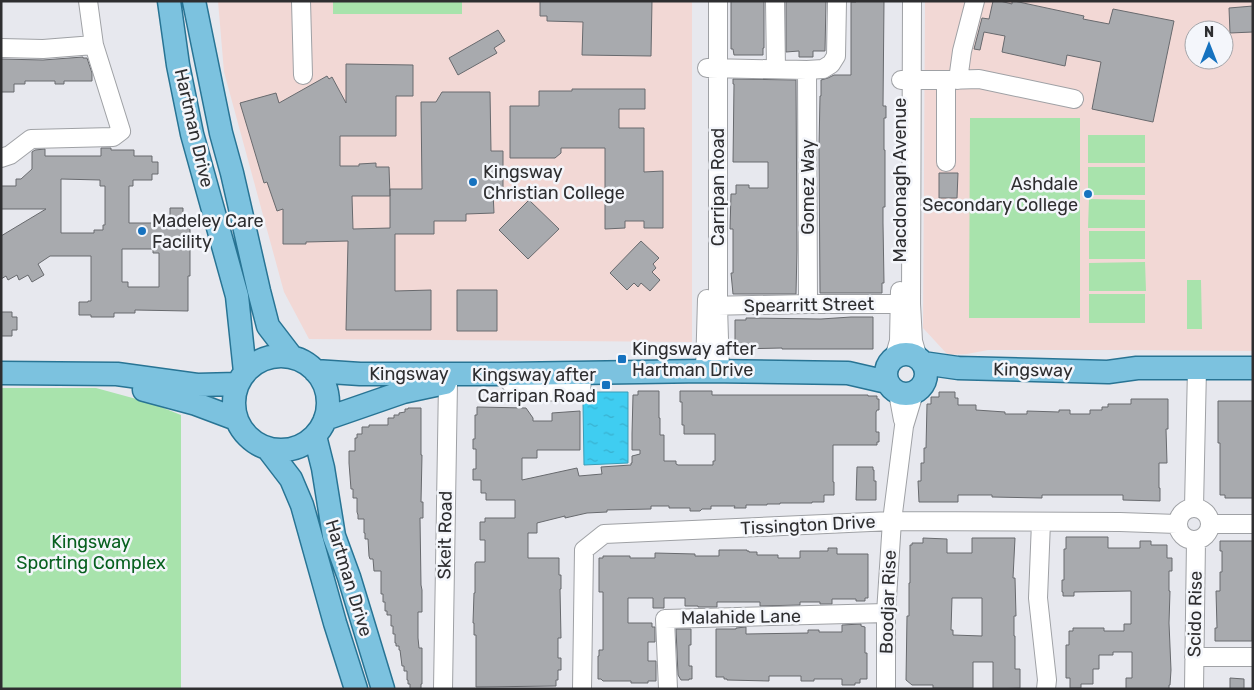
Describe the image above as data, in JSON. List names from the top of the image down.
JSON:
{
  "streets": {
    "main road": ["Hartman Drive", "Kingsway"],
    "street": [
      "Macdonagh Avenue",
      "Carripan Road",
      "Gomez Way",
      "Spearritt Street",
      "Tissington Drive",
      "Skeit Road",
      "Boodjar Rise",
      "Scido Rise",
      "Malahide Lane"
    ]
  },
  "crossings": [
    ["Hartman Drive", "Kingsway"],
    ["Macdonagh Avenue", "Spearritt Street"],
    ["Macdonagh Avenue", "Kingsway"],
    ["Macdonagh Avenue", "Boodjar Rise"],
    ["Carripan Road", "Spearritt Street"],
    ["Carripan Road", "Kingsway"],
    ["Gomez Way", "Spearritt Street"],
    ["Kingsway", "Skeit Road"],
    ["Kingsway", "Boodjar Rise"],
    ["Tissington Drive", "Boodjar Rise"],
    ["Tissington Drive", "Scido Rise"],
    ["Boodjar Rise", "Malahide Lane"]
  ],
  "parks": ["Kingsway Sporting Complex"],
  "places": {
    "other": ["Kingsway Christian College", "Ashdale Secondary College", "Madeley Care Facility"],
    "transit": ["Kingsway after Hartman Drive", "Kingsway after Carripan Road"]
  },
  "north": "top"
}
